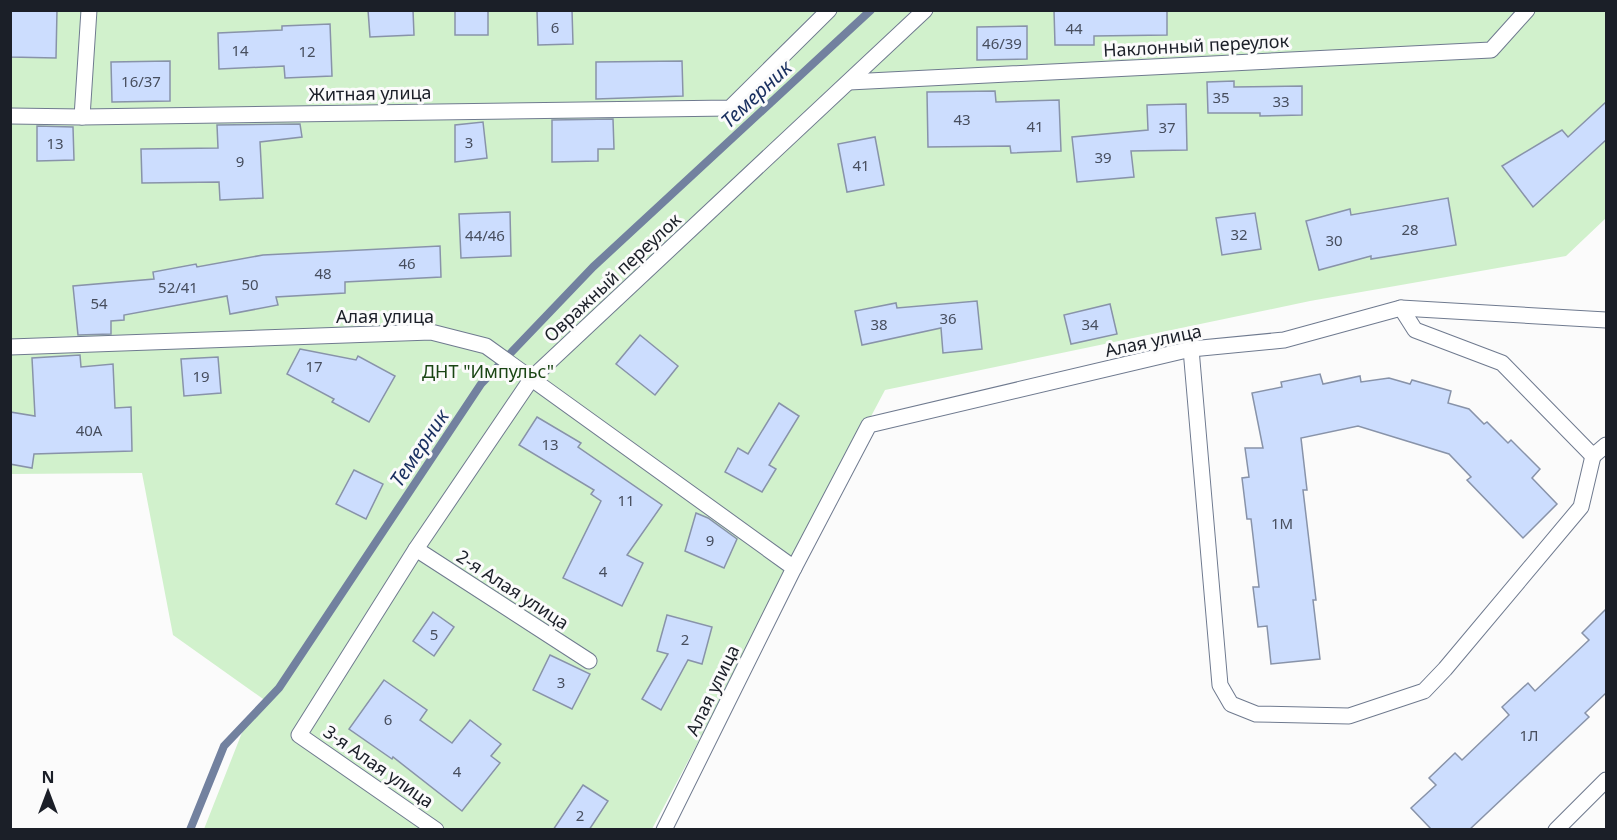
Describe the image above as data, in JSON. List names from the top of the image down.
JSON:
{
  "streets": {
    "lane": [
      "Наклонный переулок",
      "Житная улица",
      "Овражный переулок",
      "Алая улица",
      "2-я Алая улица",
      "3-я Алая улица"
    ]
  },
  "crossings": [
    ["Наклонный переулок", "Овражный переулок"],
    ["Овражный переулок", "Алая улица"],
    ["Овражный переулок", "2-я Алая улица"],
    ["Овражный переулок", "3-я Алая улица"]
  ],
  "water": ["Темерник"],
  "parks": ["ДНТ \"Импульс\""],
  "house_numbers": [
    "6",
    "44",
    "46/39",
    "14",
    "12",
    "16/37",
    "35",
    "33",
    "43",
    "41",
    "37",
    "3",
    "13",
    "39",
    "9",
    "41",
    "28",
    "32",
    "44/46",
    "30",
    "46",
    "48",
    "50",
    "52/41",
    "54",
    "36",
    "38",
    "34",
    "17",
    "19",
    "40А",
    "13",
    "11",
    "1М",
    "9",
    "4",
    "5",
    "2",
    "3",
    "6",
    "1Л",
    "4",
    "2"
  ],
  "north": "top"
}
